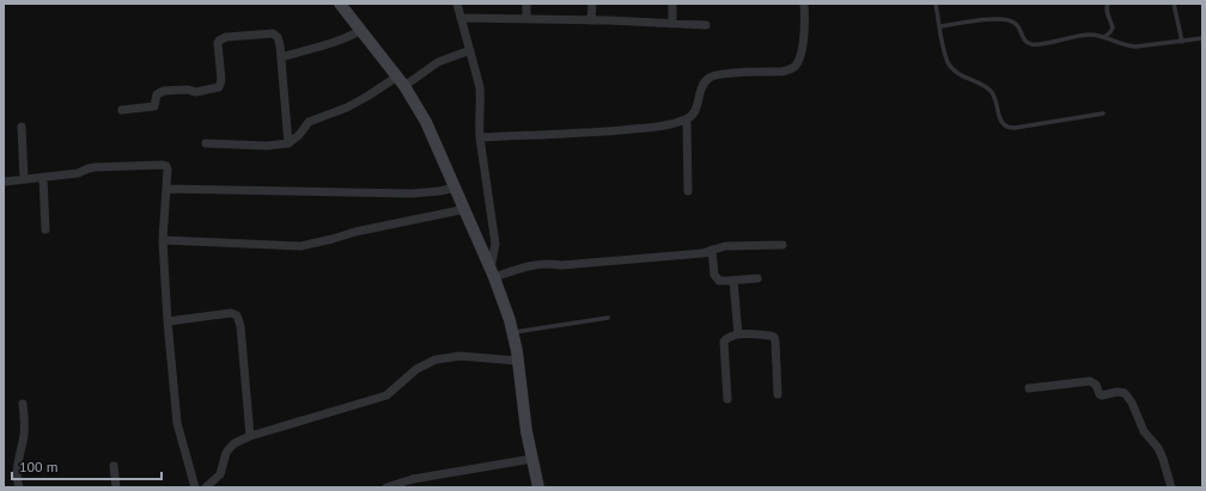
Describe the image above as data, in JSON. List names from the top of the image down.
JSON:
{
  "scale_bar": "100 m"
}
